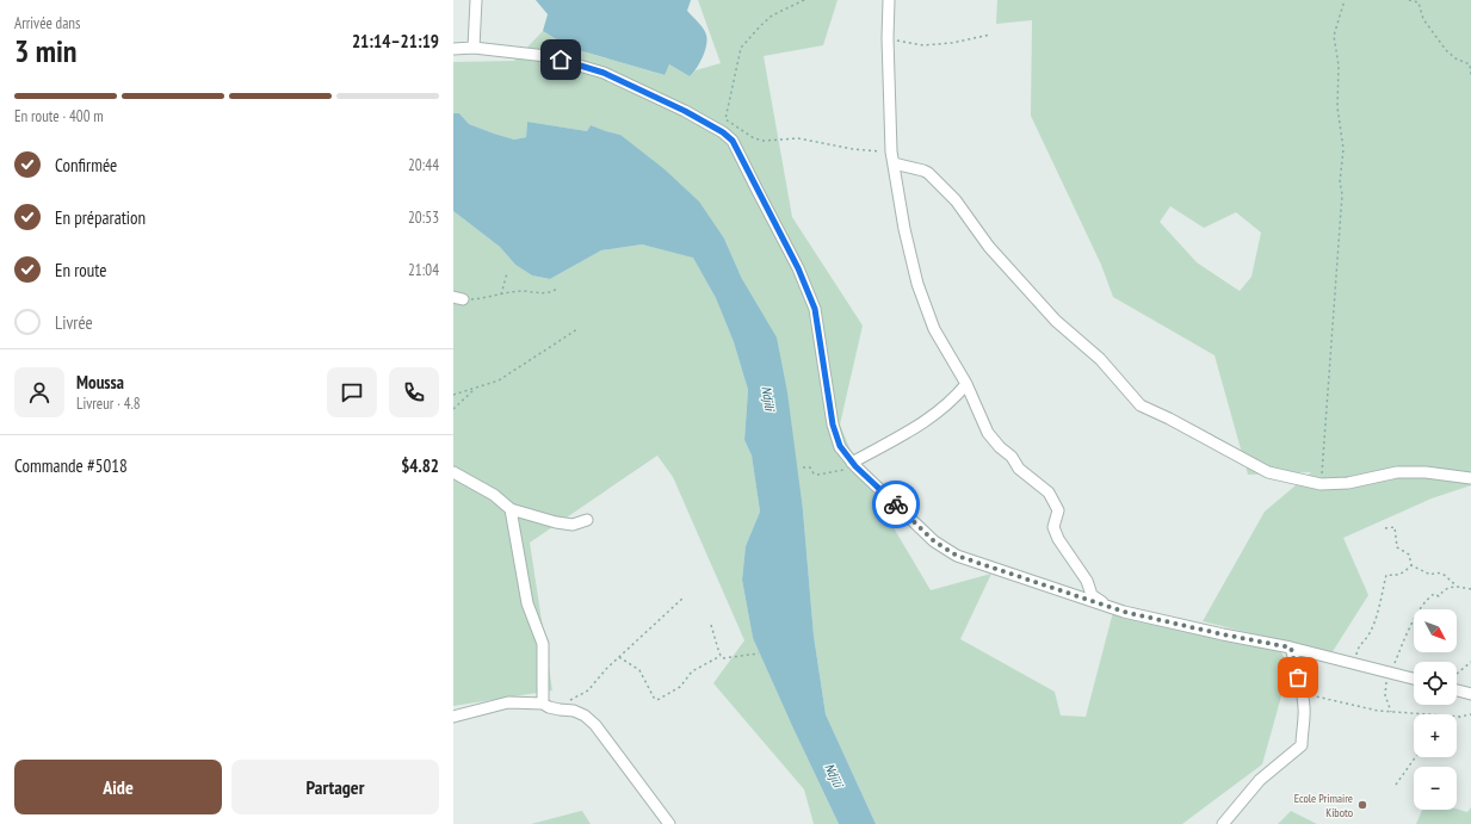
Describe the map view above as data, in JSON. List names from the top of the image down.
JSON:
{
  "water": ["Ndjili"],
  "places": ["Ecole Primaire Kiboto"],
  "north": "bottom right",
  "page": {
    "heading": ["3 min", "Arrivée dans", "21:14–21:19"],
    "panel": [
      "Moussa",
      "Livreur · 4.8",
      "Commande #5018",
      "$4.82"
    ],
    "bar": "En route · 400 m",
    "list": [
      ["Confirmée", "20:44"],
      ["En préparation", "20:53"],
      ["En route", "21:04"],
      "Livrée"
    ],
    "map_buttons": ["+", "−"],
    "buttons": ["Aide", "Partager"]
  }
}
